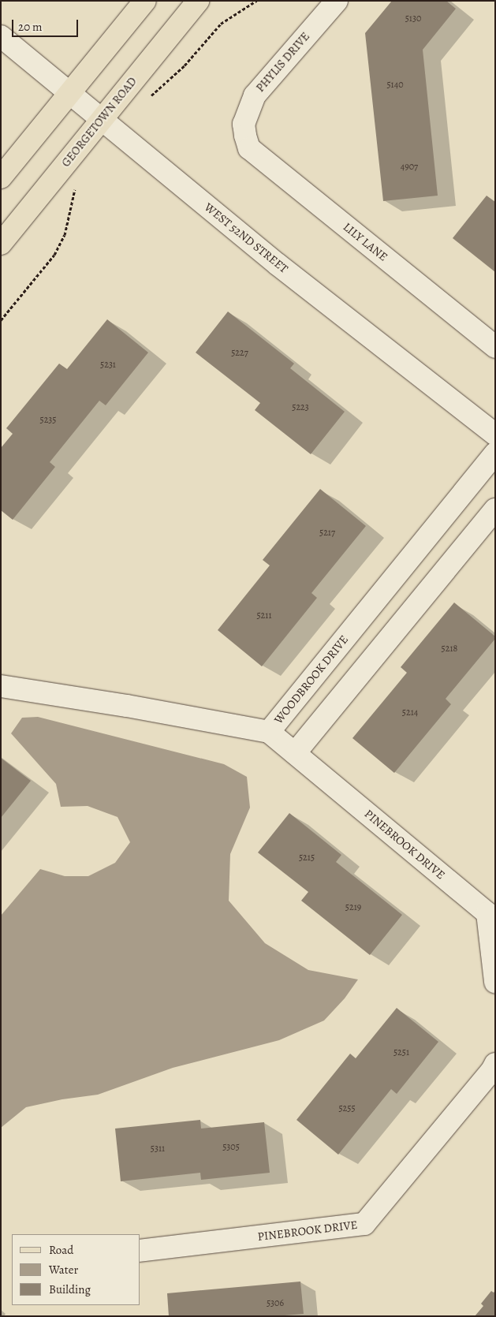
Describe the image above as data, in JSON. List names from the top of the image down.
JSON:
{
  "streets": {
    "main road": ["GEORGETOWN ROAD"],
    "street": [
      "PHYLIS DRIVE",
      "WEST 52ND STREET",
      "LILY LANE",
      "WOODBROOK DRIVE",
      "PINEBROOK DRIVE"
    ]
  },
  "crossings": [
    ["PHYLIS DRIVE", "LILY LANE"],
    ["GEORGETOWN ROAD", "WEST 52ND STREET"],
    ["WOODBROOK DRIVE", "PINEBROOK DRIVE"]
  ],
  "house_numbers": [
    "5130",
    "5140",
    "4907",
    "5227",
    "5231",
    "5223",
    "5235",
    "5217",
    "5211",
    "5218",
    "5214",
    "5215",
    "5219",
    "5251",
    "5255",
    "5305",
    "5311",
    "5306"
  ],
  "legend": ["Road", "Water", "Building"],
  "scale_bar": "20 m"
}
